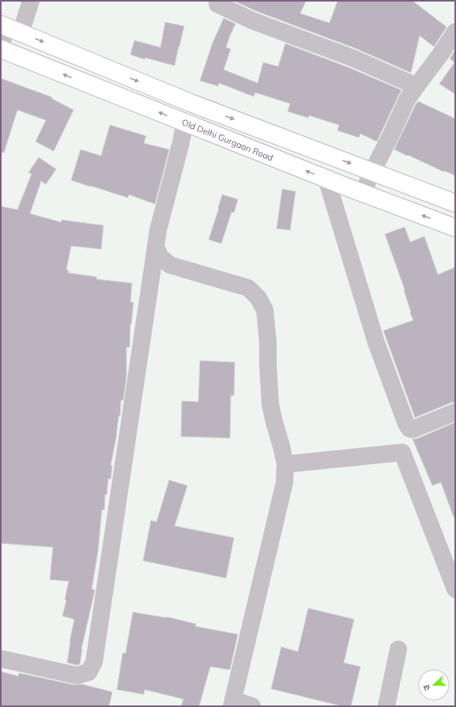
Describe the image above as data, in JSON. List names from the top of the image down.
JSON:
{
  "streets": {
    "main road": ["Old Delhi Gurgaon Road"]
  },
  "north": "left"
}
